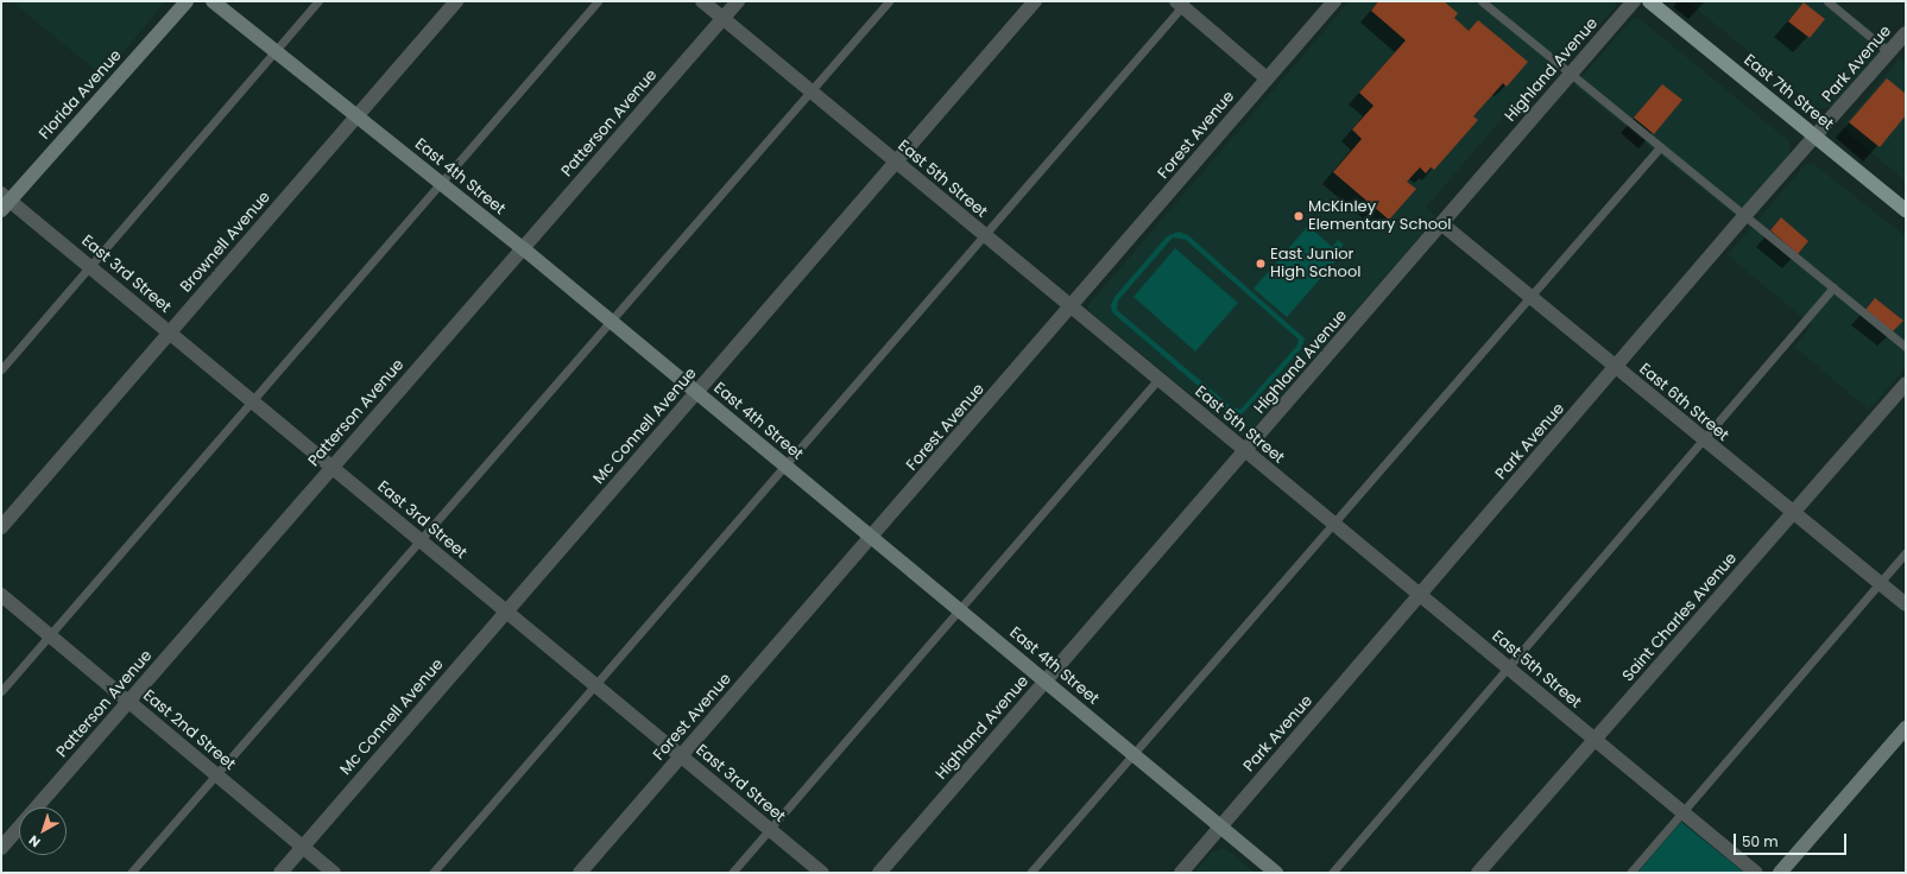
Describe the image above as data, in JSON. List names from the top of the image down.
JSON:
{
  "streets": {
    "main road": ["East 7th Street"],
    "street": [
      "Park Avenue",
      "Highland Avenue",
      "Florida Avenue",
      "Patterson Avenue",
      "Forest Avenue",
      "East 4th Street",
      "East 5th Street",
      "Brownell Avenue",
      "East 3rd Street",
      "East 6th Street",
      "Mc Connell Avenue",
      "Saint Charles Avenue",
      "East 2nd Street"
    ]
  },
  "crossings": [
    ["Park Avenue", "East 7th Street"],
    ["Park Avenue", "East 4th Street"],
    ["Park Avenue", "East 5th Street"],
    ["Park Avenue", "East 6th Street"],
    ["Highland Avenue", "East 4th Street"],
    ["Highland Avenue", "East 5th Street"],
    ["Highland Avenue", "East 6th Street"],
    ["Florida Avenue", "East 3rd Street"],
    ["Patterson Avenue", "East 4th Street"],
    ["Patterson Avenue", "East 5th Street"],
    ["Patterson Avenue", "East 3rd Street"],
    ["Patterson Avenue", "East 2nd Street"],
    ["Forest Avenue", "East 4th Street"],
    ["Forest Avenue", "East 5th Street"],
    ["Forest Avenue", "East 3rd Street"],
    ["East 4th Street", "Brownell Avenue"],
    ["East 4th Street", "Mc Connell Avenue"],
    ["East 5th Street", "Mc Connell Avenue"],
    ["East 5th Street", "Saint Charles Avenue"],
    ["Brownell Avenue", "East 3rd Street"],
    ["East 3rd Street", "Mc Connell Avenue"],
    ["East 6th Street", "Saint Charles Avenue"],
    ["Mc Connell Avenue", "East 2nd Street"]
  ],
  "places": ["McKinley Elementary School", "East Junior High School"],
  "scale_bar": "50 m",
  "north": "bottom left"
}
